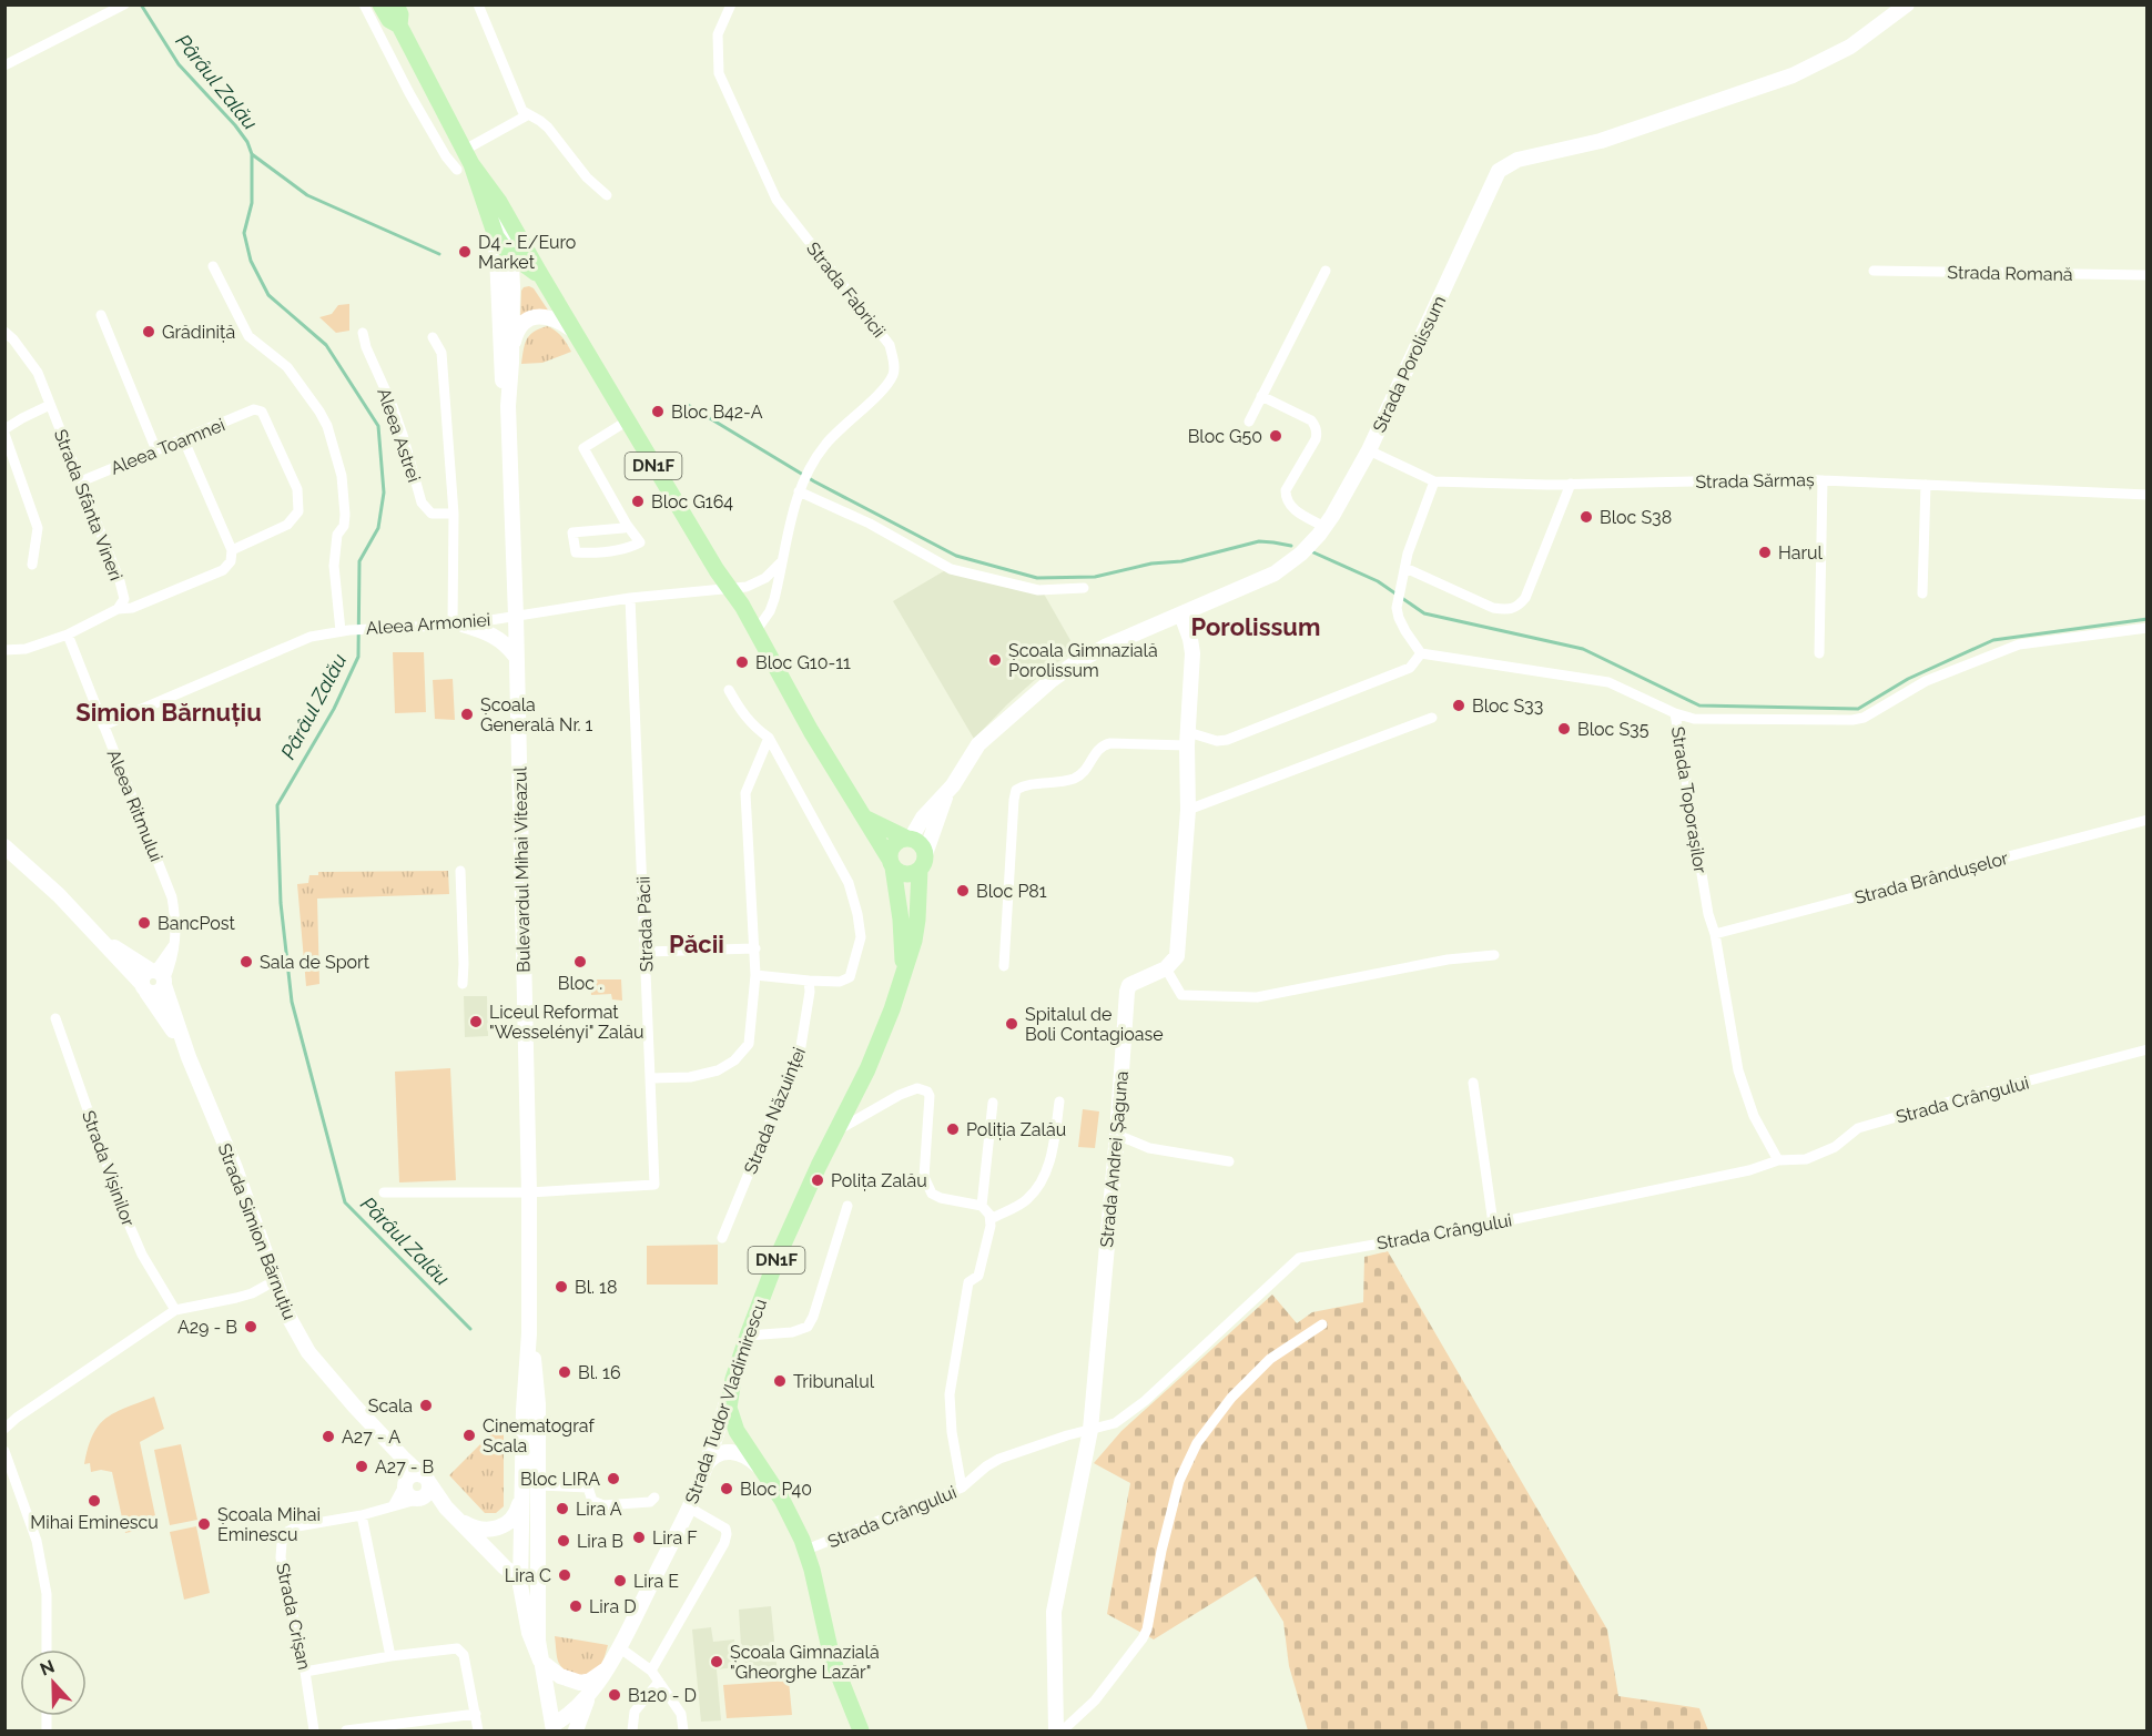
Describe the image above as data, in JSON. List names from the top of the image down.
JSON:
{
  "streets": {
    "main road": [
      "Strada Porolissum",
      "DN1F",
      "Bulevardul Mihai Viteazul",
      "Strada Andrei Șaguna",
      "Strada Simion Bărnuțiu",
      "Strada Tudor Vladimirescu"
    ],
    "street": [
      "Strada Romană",
      "Strada Fabricii",
      "Aleea Astrei",
      "Aleea Toamnei",
      "Strada Sărmaș",
      "Strada Sfânta Vineri",
      "Aleea Armoniei",
      "Strada Toporașilor",
      "Aleea Ritmului",
      "Strada Brândușelor",
      "Strada Păcii",
      "Strada Crângului",
      "Strada Năzuinței",
      "Strada Vișinilor",
      "Strada Crișan"
    ]
  },
  "crossings": [
    ["Strada Fabricii", "Strada Tudor Vladimirescu"],
    ["Strada Porolissum", "Strada Sărmaș"],
    ["Strada Porolissum", "Strada Tudor Vladimirescu"],
    ["Aleea Astrei", "Aleea Armoniei"],
    ["Aleea Toamnei", "Strada Sfânta Vineri"],
    ["DN1F", "Strada Crângului"],
    ["DN1F", "Strada Tudor Vladimirescu"],
    ["Strada Sfânta Vineri", "Aleea Ritmului"],
    ["Aleea Armoniei", "Aleea Ritmului"],
    ["Aleea Armoniei", "Bulevardul Mihai Viteazul"],
    ["Aleea Armoniei", "Strada Păcii"],
    ["Aleea Armoniei", "Strada Tudor Vladimirescu"],
    ["Strada Toporașilor", "Strada Brândușelor"],
    ["Strada Toporașilor", "Strada Crângului"],
    ["Aleea Ritmului", "Strada Simion Bărnuțiu"],
    ["Bulevardul Mihai Viteazul", "Strada Păcii"],
    ["Bulevardul Mihai Viteazul", "Strada Simion Bărnuțiu"],
    ["Bulevardul Mihai Viteazul", "Strada Tudor Vladimirescu"],
    ["Strada Crângului", "Strada Andrei Șaguna"],
    ["Strada Simion Bărnuțiu", "Strada Crișan"]
  ],
  "districts": ["Porolissum", "Simion Bărnuțiu", "Păcii"],
  "water": ["Pârâul Zalău"],
  "places": [
    "D4 - E/Euro Market",
    "Grădiniță",
    "Bloc B42-A",
    "Bloc G50",
    "Bloc G164",
    "Bloc S38",
    "Harul",
    "Școala Gimnazială Porolissum",
    "Bloc G10-11",
    "Bloc S33",
    "Școala Generală Nr. 1",
    "Bloc S35",
    "Bloc P81",
    "BancPost",
    "Sala de Sport",
    "Bloc .",
    "Liceul Reformat \"Wesselényi\" Zalău",
    "Spitalul de Boli Contagioase",
    "Poliția Zalău",
    "Polița Zalău",
    "Bl. 18",
    "A29 - B",
    "Bl. 16",
    "Tribunalul",
    "Scala",
    "Cinematograf Scala",
    "A27 - A",
    "A27 - B",
    "Bloc LIRA",
    "Bloc P40",
    "Mihai Eminescu",
    "Lira A",
    "Școala Mihai Eminescu",
    "Lira F",
    "Lira B",
    "Lira C",
    "Lira E",
    "Lira D",
    "Școala Gimnazială \"Gheorghe Lazăr\"",
    "B120 - D"
  ],
  "north": "top"
}
